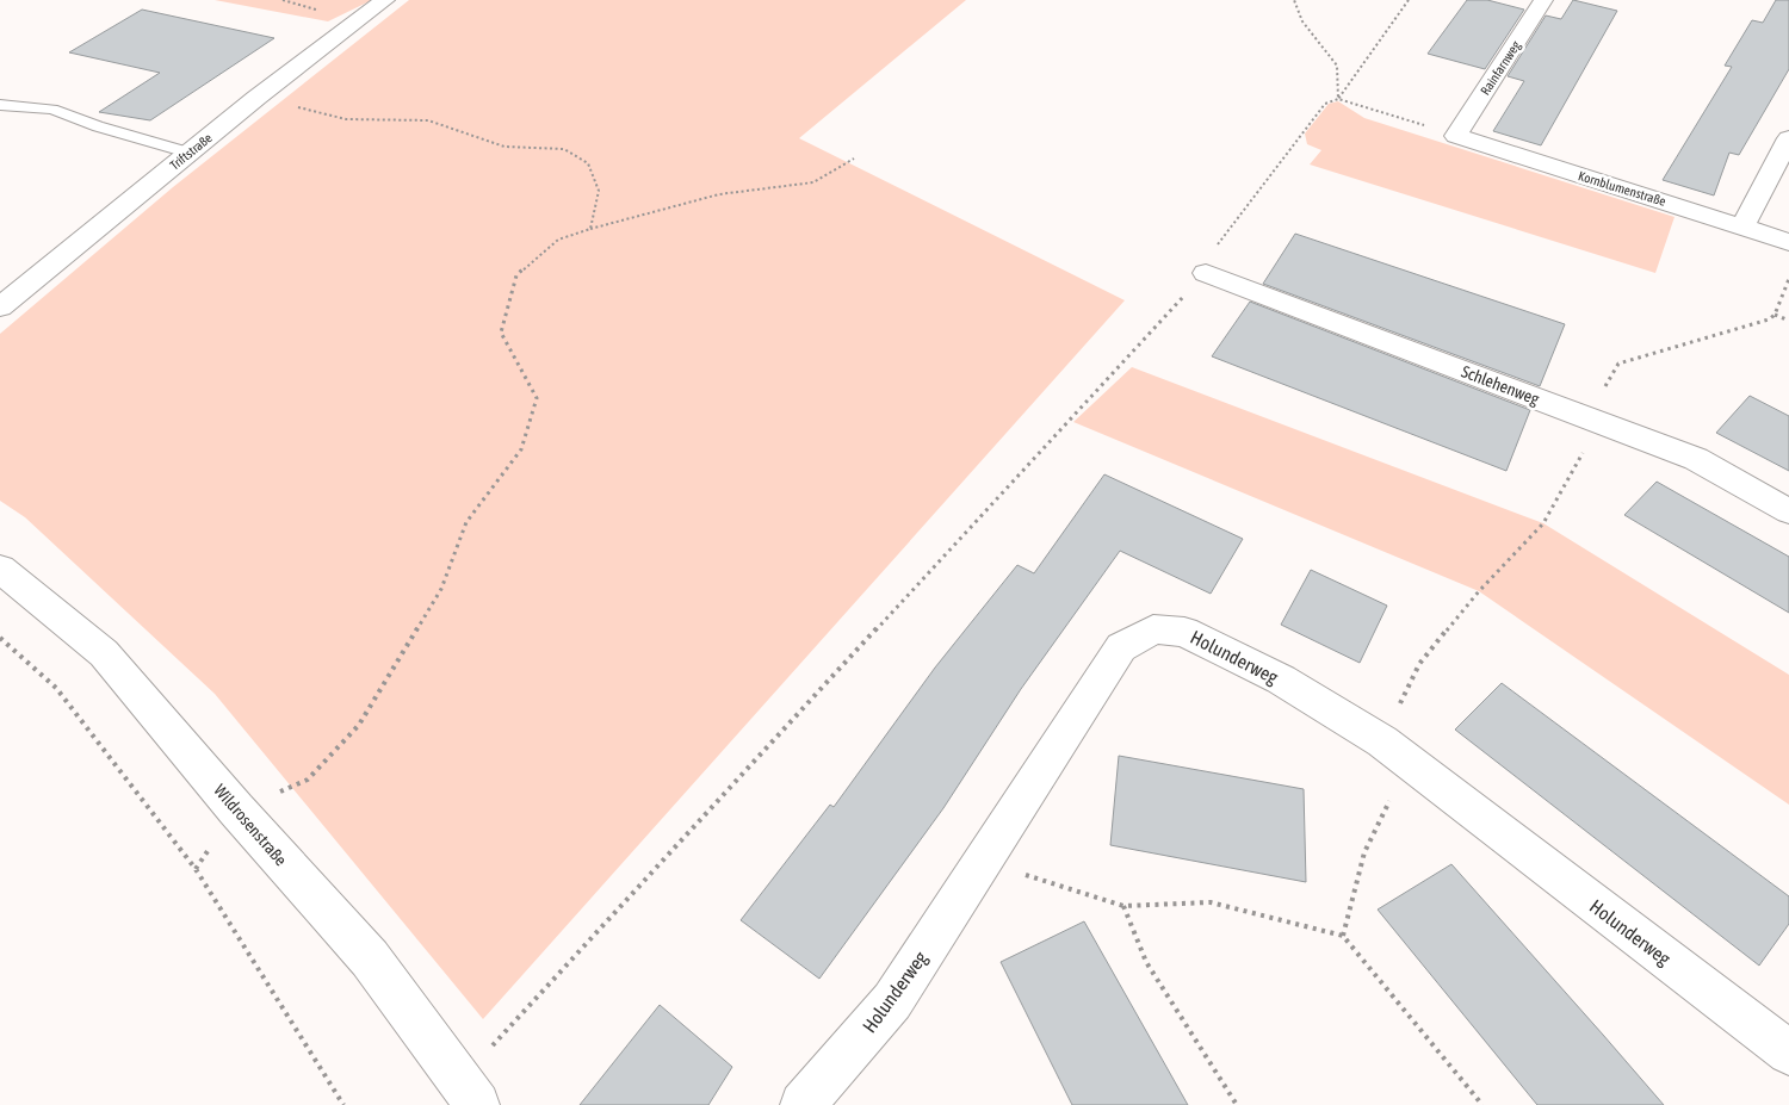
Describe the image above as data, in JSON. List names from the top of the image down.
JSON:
{
  "streets": {
    "street": [
      "Rainfarnweg",
      "Triftstraße",
      "Kornblumenstraße",
      "Schlehenweg",
      "Holunderweg",
      "Wildrosenstraße"
    ]
  },
  "crossings": [
    ["Rainfarnweg", "Kornblumenstraße"]
  ]
}
